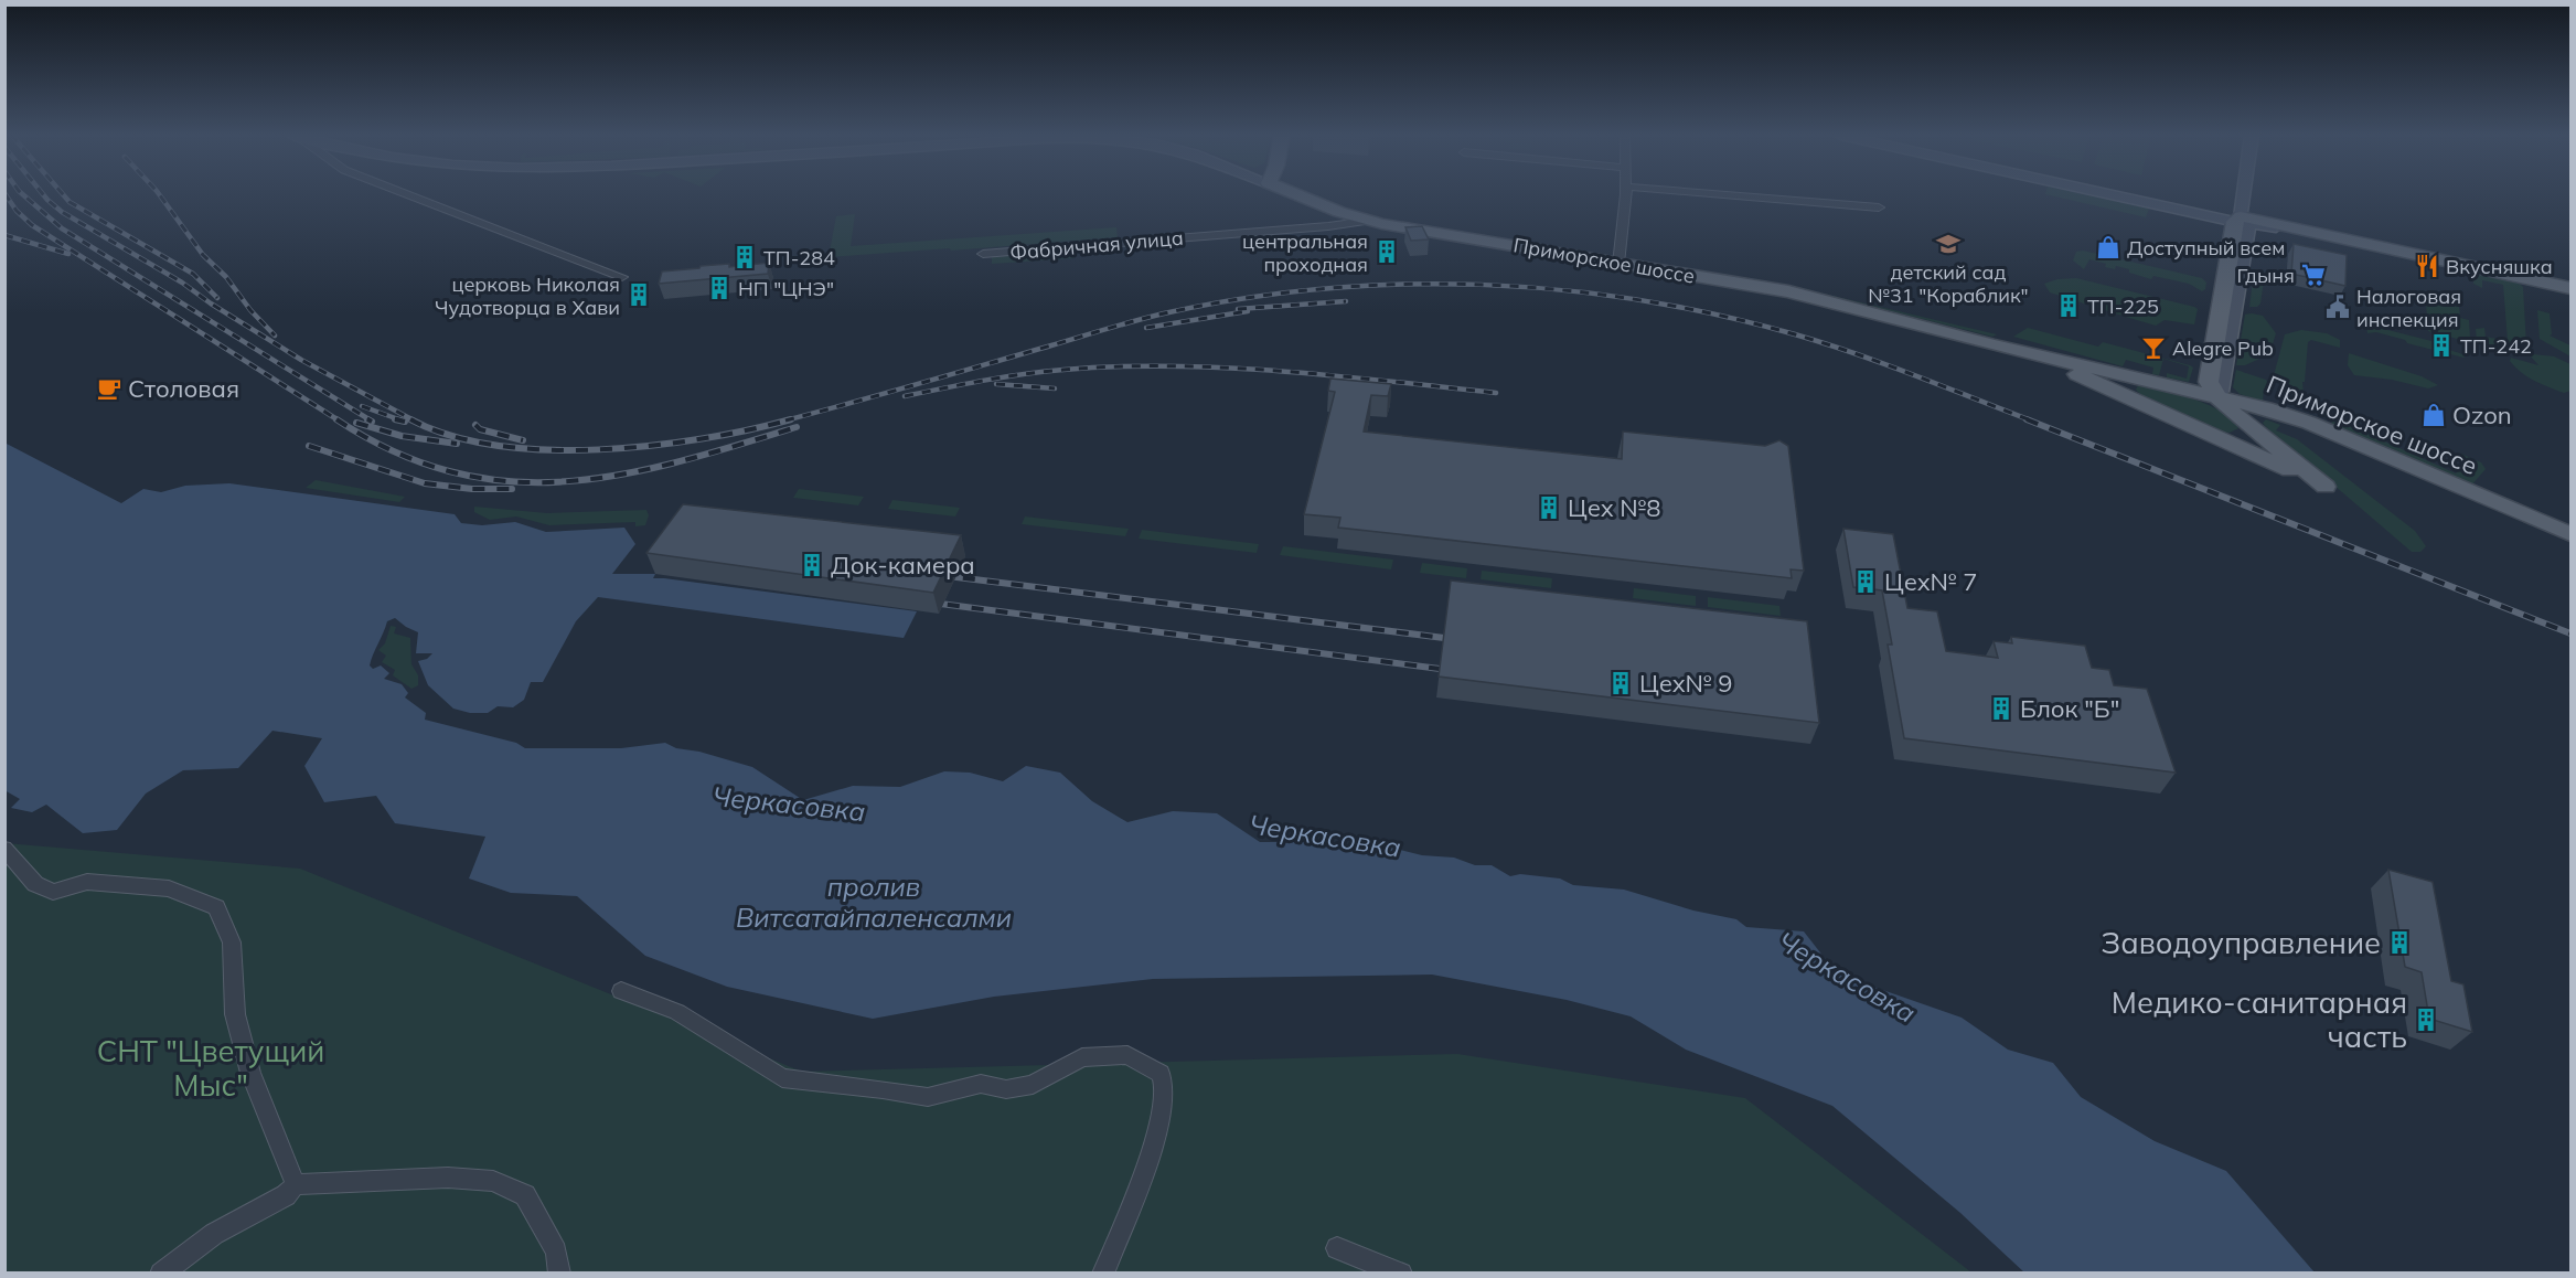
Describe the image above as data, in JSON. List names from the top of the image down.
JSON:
{
  "streets": {
    "main road": ["Приморское шоссе"],
    "street": ["Фабричная улица"]
  },
  "crossings": [
    ["Фабричная улица", "Приморское шоссе"]
  ],
  "water": ["Черкасовка", "пролив Витсатайпаленсалми"],
  "parks": ["СНТ \"Цветущий Мыс\""],
  "places": {
    "school or university": ["детский сад №31 \"Кораблик\""],
    "shop": ["Доступный всем", "Ozon"],
    "building": [
      "центральная проходная",
      "ТП-284",
      "НП \"ЦНЭ\"",
      "церковь Николая Чудотворца в Хави",
      "ТП-225",
      "ТП-242",
      "Цех №8",
      "Док-камера",
      "Цех№ 7",
      "Цех№ 9",
      "Блок \"Б\"",
      "Заводоуправление",
      "Медико-санитарная часть"
    ],
    "restaurant": ["Вкусняшка"],
    "supermarket": ["Гдыня"],
    "public building": ["Налоговая инспекция"],
    "bar": ["Alegre Pub"],
    "cafe": ["Столовая"]
  }
}
